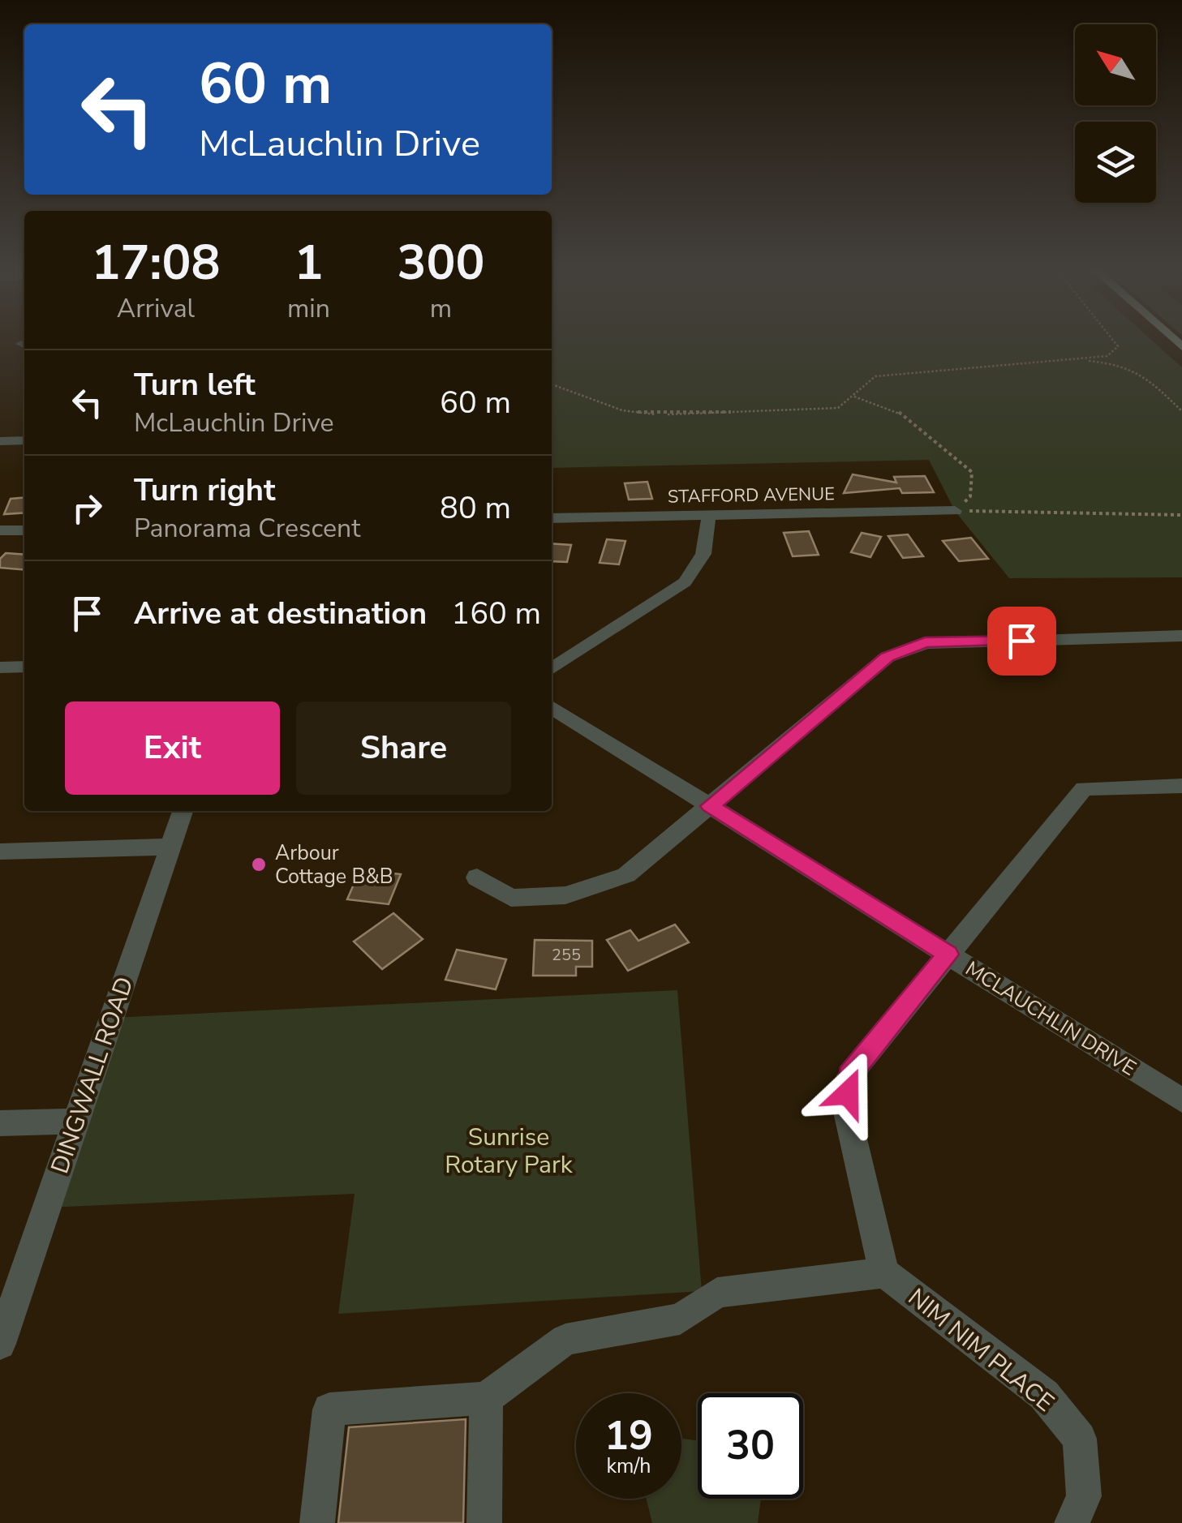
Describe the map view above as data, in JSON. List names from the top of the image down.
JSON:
{
  "streets": {
    "street": [
      "STAFFORD AVENUE",
      "MCLAUCHLIN DRIVE",
      "DINGWALL ROAD",
      "NIM NIM PLACE"
    ]
  },
  "parks": ["Sunrise Rotary Park"],
  "places": ["Arbour Cottage B&B"],
  "house_numbers": ["255"],
  "north": "top left",
  "page": {
    "turn": ["60 m", "McLauchlin Drive"],
    "eta": [
      "17:08",
      "Arrival",
      "1",
      "min",
      "300",
      "m"
    ],
    "list": [
      {
        "name": "Turn left",
        "note": "McLauchlin Drive",
        "value": "60 m"
      },
      {
        "name": "Turn right",
        "note": "Panorama Crescent",
        "value": "80 m"
      },
      {
        "name": "Arrive at destination",
        "value": "160 m"
      }
    ],
    "buttons": ["Exit", "Share"],
    "speed": "19 km/h",
    "limit": "30"
  }
}
